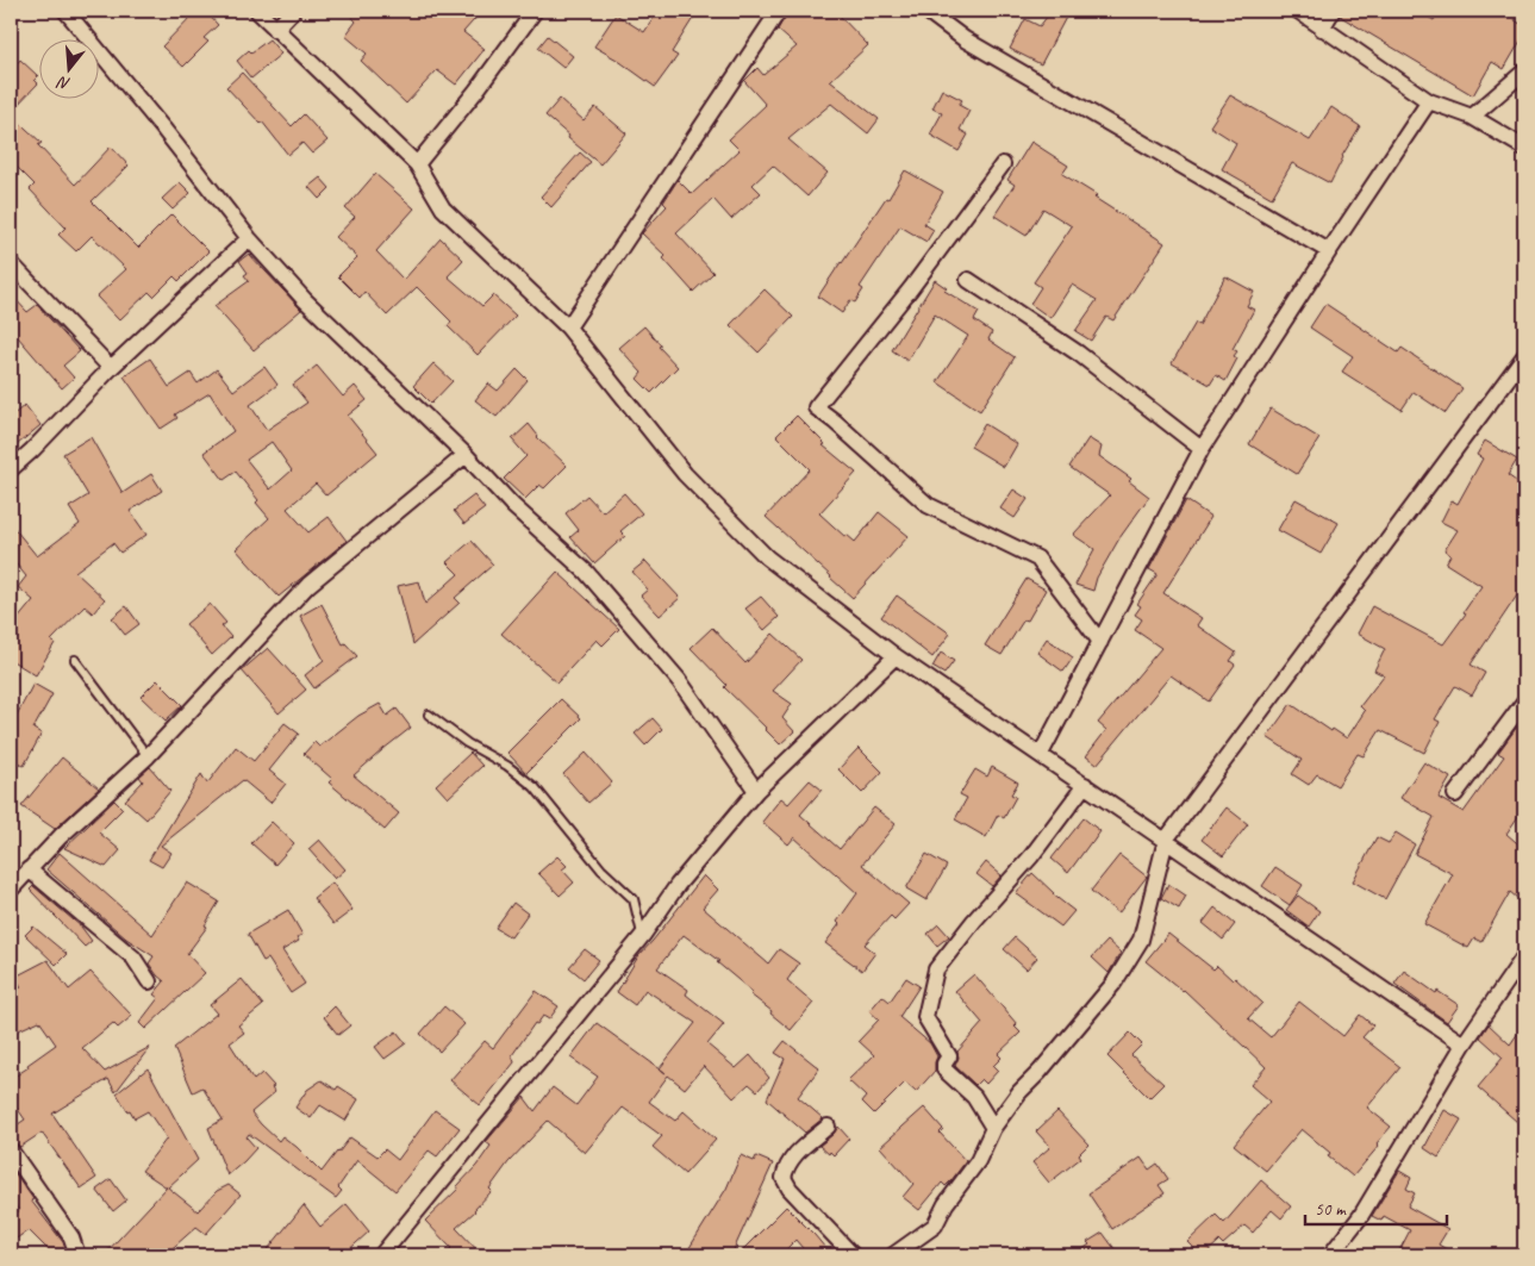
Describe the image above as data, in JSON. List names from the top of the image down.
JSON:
{
  "scale_bar": "50 m",
  "north": "bottom"
}
